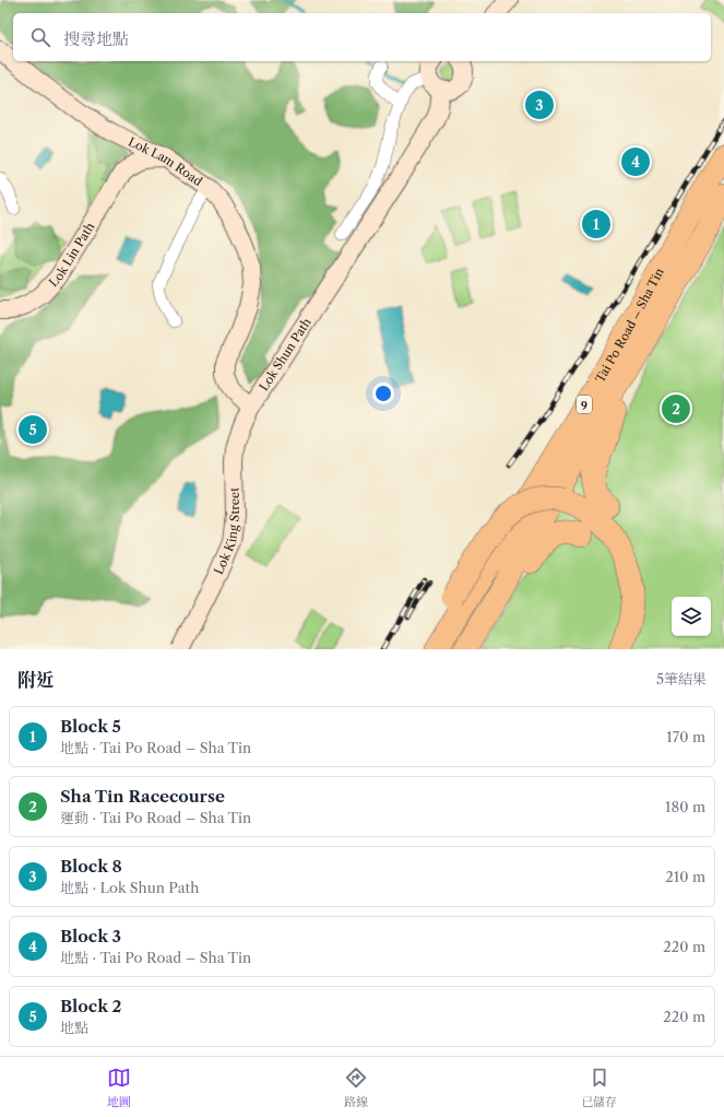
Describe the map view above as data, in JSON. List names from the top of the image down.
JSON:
{
  "streets": {
    "highway": ["Tai Po Road – Sha Tin", "9"],
    "street": [
      "Lok Lam Road",
      "Lok Lin Path",
      "Lok Shun Path",
      "Lok King Street"
    ]
  },
  "crossings": [
    ["Lok Lam Road", "Lok Lin Path"],
    ["Lok Shun Path", "Lok King Street"]
  ],
  "page": {
    "search": "搜尋地點",
    "pins": [
      "3",
      "4",
      "1",
      "2",
      "5"
    ],
    "heading": ["附近", "5筆結果"],
    "list": [
      {
        "mark": "1",
        "name": "Block 5",
        "note": "地點 · Tai Po Road – Sha Tin",
        "value": "170 m"
      },
      {
        "mark": "2",
        "name": "Sha Tin Racecourse",
        "note": "運動 · Tai Po Road – Sha Tin",
        "value": "180 m"
      },
      {
        "mark": "3",
        "name": "Block 8",
        "note": "地點 · Lok Shun Path",
        "value": "210 m"
      },
      {
        "mark": "4",
        "name": "Block 3",
        "note": "地點 · Tai Po Road – Sha Tin",
        "value": "220 m"
      },
      {
        "mark": "5",
        "name": "Block 2",
        "note": "地點",
        "value": "220 m"
      }
    ],
    "nav": ["地圖", "路線", "已儲存"]
  }
}
